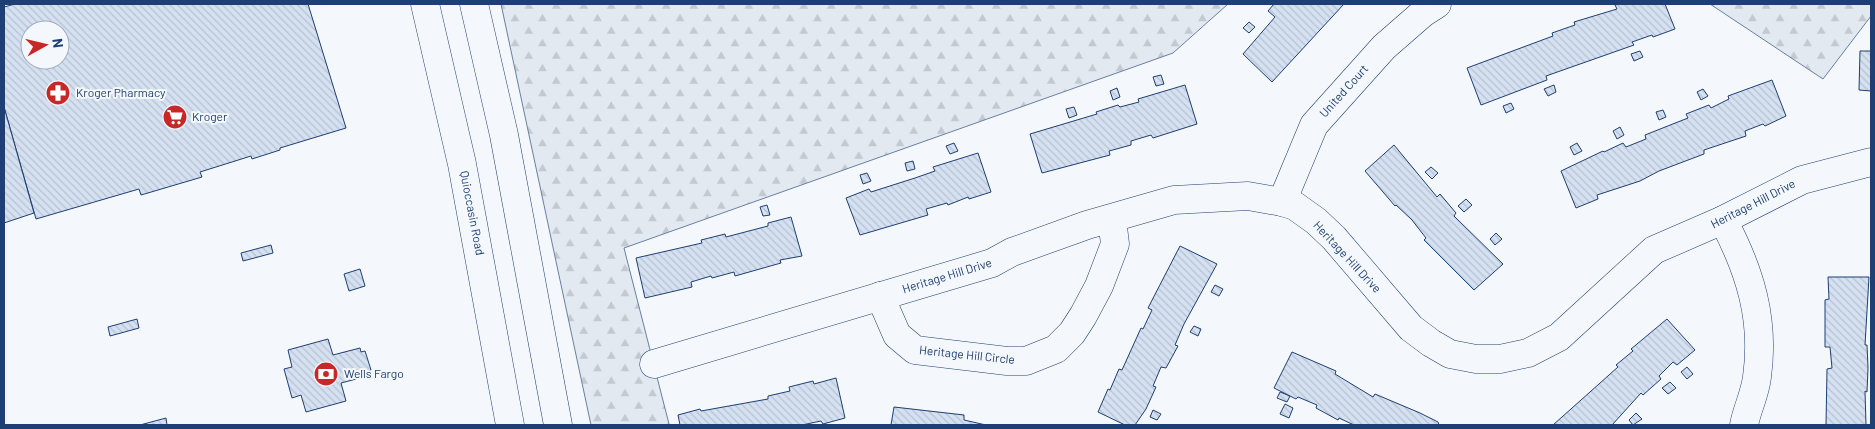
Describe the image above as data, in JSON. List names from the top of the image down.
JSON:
{
  "streets": {
    "street": [
      "United Court",
      "Heritage Hill Drive",
      "Quioccasin Road",
      "Heritage Hill Circle"
    ]
  },
  "crossings": [
    ["United Court", "Heritage Hill Drive"],
    ["Heritage Hill Drive", "Heritage Hill Circle"]
  ],
  "places": {
    "pharmacy": ["Kroger Pharmacy"],
    "supermarket": ["Kroger"],
    "bank": ["Wells Fargo"]
  },
  "north": "right"
}
